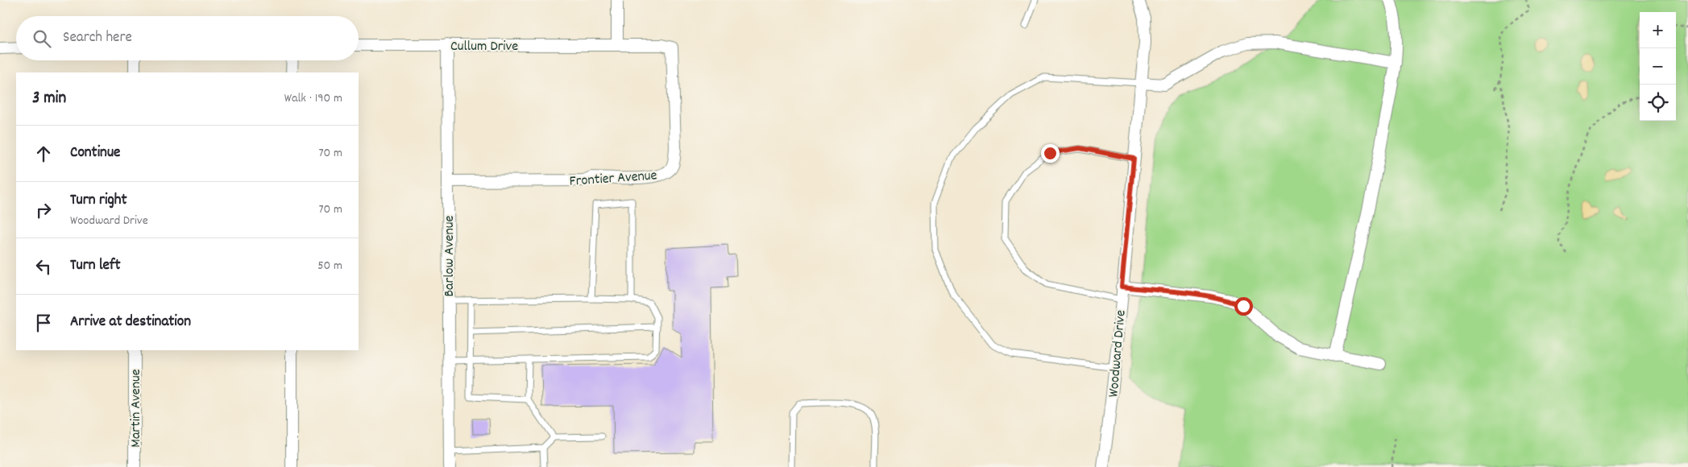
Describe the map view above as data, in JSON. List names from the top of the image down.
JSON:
{
  "streets": {
    "street": [
      "Cullum Drive",
      "Frontier Avenue",
      "Barlow Avenue",
      "Woodward Drive",
      "Martin Avenue"
    ]
  },
  "crossings": [
    ["Cullum Drive", "Frontier Avenue"],
    ["Cullum Drive", "Barlow Avenue"],
    ["Frontier Avenue", "Barlow Avenue"]
  ],
  "page": {
    "map_buttons": ["+", "−"],
    "search": "Search here",
    "heading": ["3 min", "Walk · 190 m"],
    "list": [
      ["Continue", "70 m"],
      ["Turn right", "Woodward Drive", "70 m"],
      ["Turn left", "50 m"],
      "Arrive at destination"
    ]
  }
}
